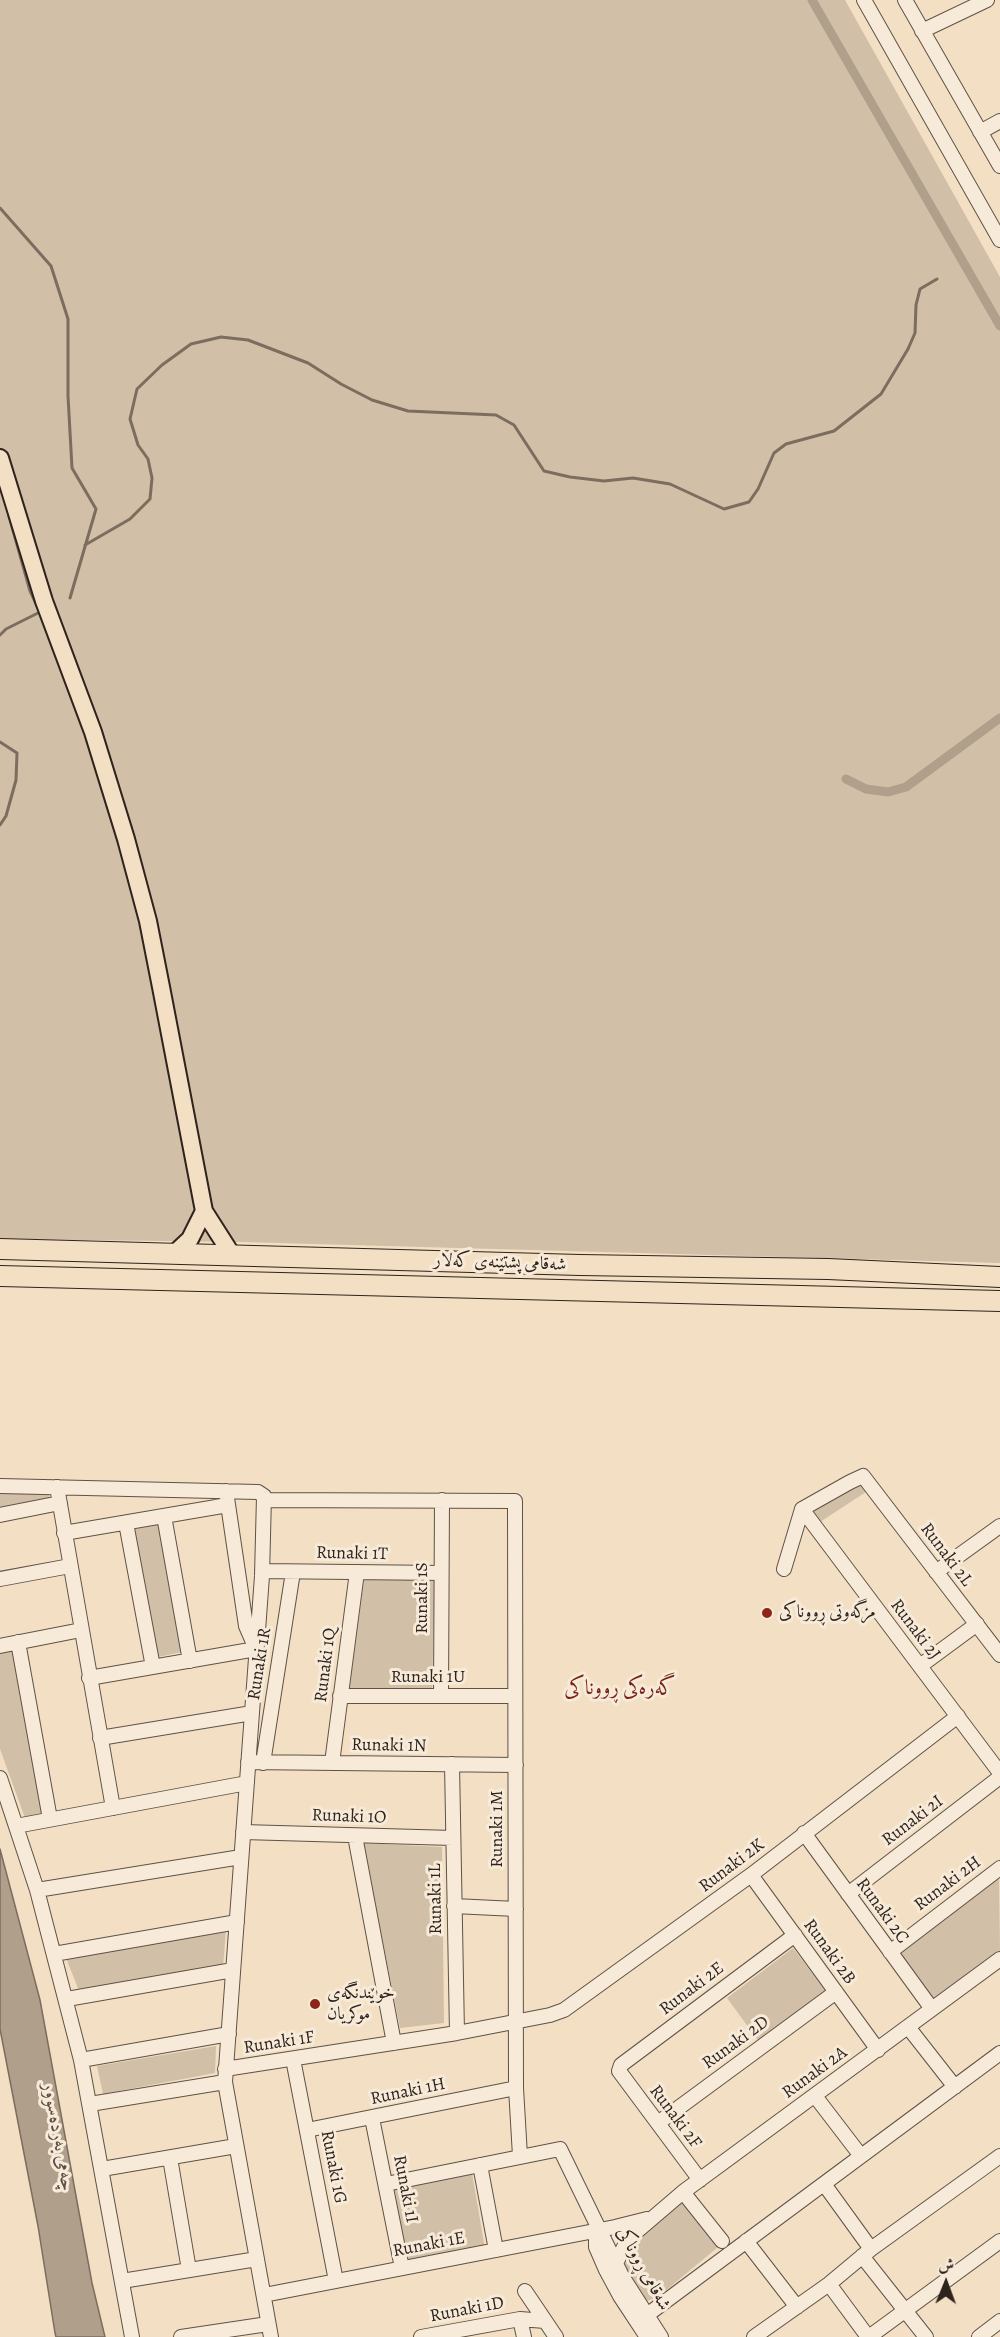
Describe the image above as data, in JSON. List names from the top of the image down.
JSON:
{
  "streets": {
    "highway": ["شەقامی پشتێنەی کەلار"],
    "street": [
      "Runaki 1T",
      "Runaki 2L",
      "Runaki 1S",
      "Runaki 2J",
      "Runaki 1R",
      "Runaki 1Q",
      "Runaki 1U",
      "Runaki 1N",
      "Runaki 1O",
      "Runaki 2I",
      "Runaki 1M",
      "Runaki 2K",
      "Runaki 2H",
      "Runaki 1L",
      "Runaki 2C",
      "Runaki 2B",
      "Runaki 2E",
      "Runaki 1F",
      "Runaki 2D",
      "Runaki 2A",
      "Runaki 1H",
      "Runaki 2F",
      "Runaki 1G",
      "Runaki 1I",
      "Runaki 1E",
      "شەقامی ڕووناکی",
      "Runaki 1D"
    ]
  },
  "crossings": [
    ["Runaki 1T", "Runaki 1S"],
    ["Runaki 1T", "Runaki 1R"],
    ["Runaki 1T", "Runaki 1Q"],
    ["Runaki 2L", "Runaki 2J"],
    ["Runaki 1S", "Runaki 1U"],
    ["Runaki 1S", "Runaki 1M"],
    ["Runaki 2J", "Runaki 2I"],
    ["Runaki 2J", "Runaki 2K"],
    ["Runaki 1R", "Runaki 1N"],
    ["Runaki 1Q", "Runaki 1U"],
    ["Runaki 1Q", "Runaki 1N"],
    ["Runaki 1U", "Runaki 1M"],
    ["Runaki 1N", "Runaki 1M"],
    ["Runaki 1N", "Runaki 1L"],
    ["Runaki 1O", "Runaki 1L"],
    ["Runaki 2I", "Runaki 2C"],
    ["Runaki 1M", "Runaki 2K"],
    ["Runaki 1M", "Runaki 1F"],
    ["Runaki 1M", "Runaki 1H"],
    ["Runaki 2K", "Runaki 2C"],
    ["Runaki 2K", "Runaki 2B"],
    ["Runaki 2K", "Runaki 1F"],
    ["Runaki 2H", "Runaki 2C"],
    ["Runaki 1L", "Runaki 1F"],
    ["Runaki 2C", "Runaki 2A"],
    ["Runaki 2B", "Runaki 2E"],
    ["Runaki 2B", "Runaki 2D"],
    ["Runaki 2B", "Runaki 2A"],
    ["Runaki 2E", "Runaki 2F"],
    ["Runaki 1F", "Runaki 1G"],
    ["Runaki 2D", "Runaki 2F"],
    ["Runaki 2A", "Runaki 2F"],
    ["Runaki 2A", "Runaki 1E"],
    ["Runaki 2A", "شەقامی ڕووناکی"],
    ["Runaki 1H", "Runaki 1G"],
    ["Runaki 1H", "Runaki 1I"],
    ["Runaki 1G", "Runaki 1E"],
    ["Runaki 1I", "Runaki 1E"],
    ["Runaki 1E", "شەقامی ڕووناکی"]
  ],
  "districts": ["گەرەکی ڕووناکی"],
  "water": ["چەمی بەردەسوور"],
  "places": ["مزگەوتی ڕووناکی", "خوێندنگەی موکریان"],
  "north": "top"
}
